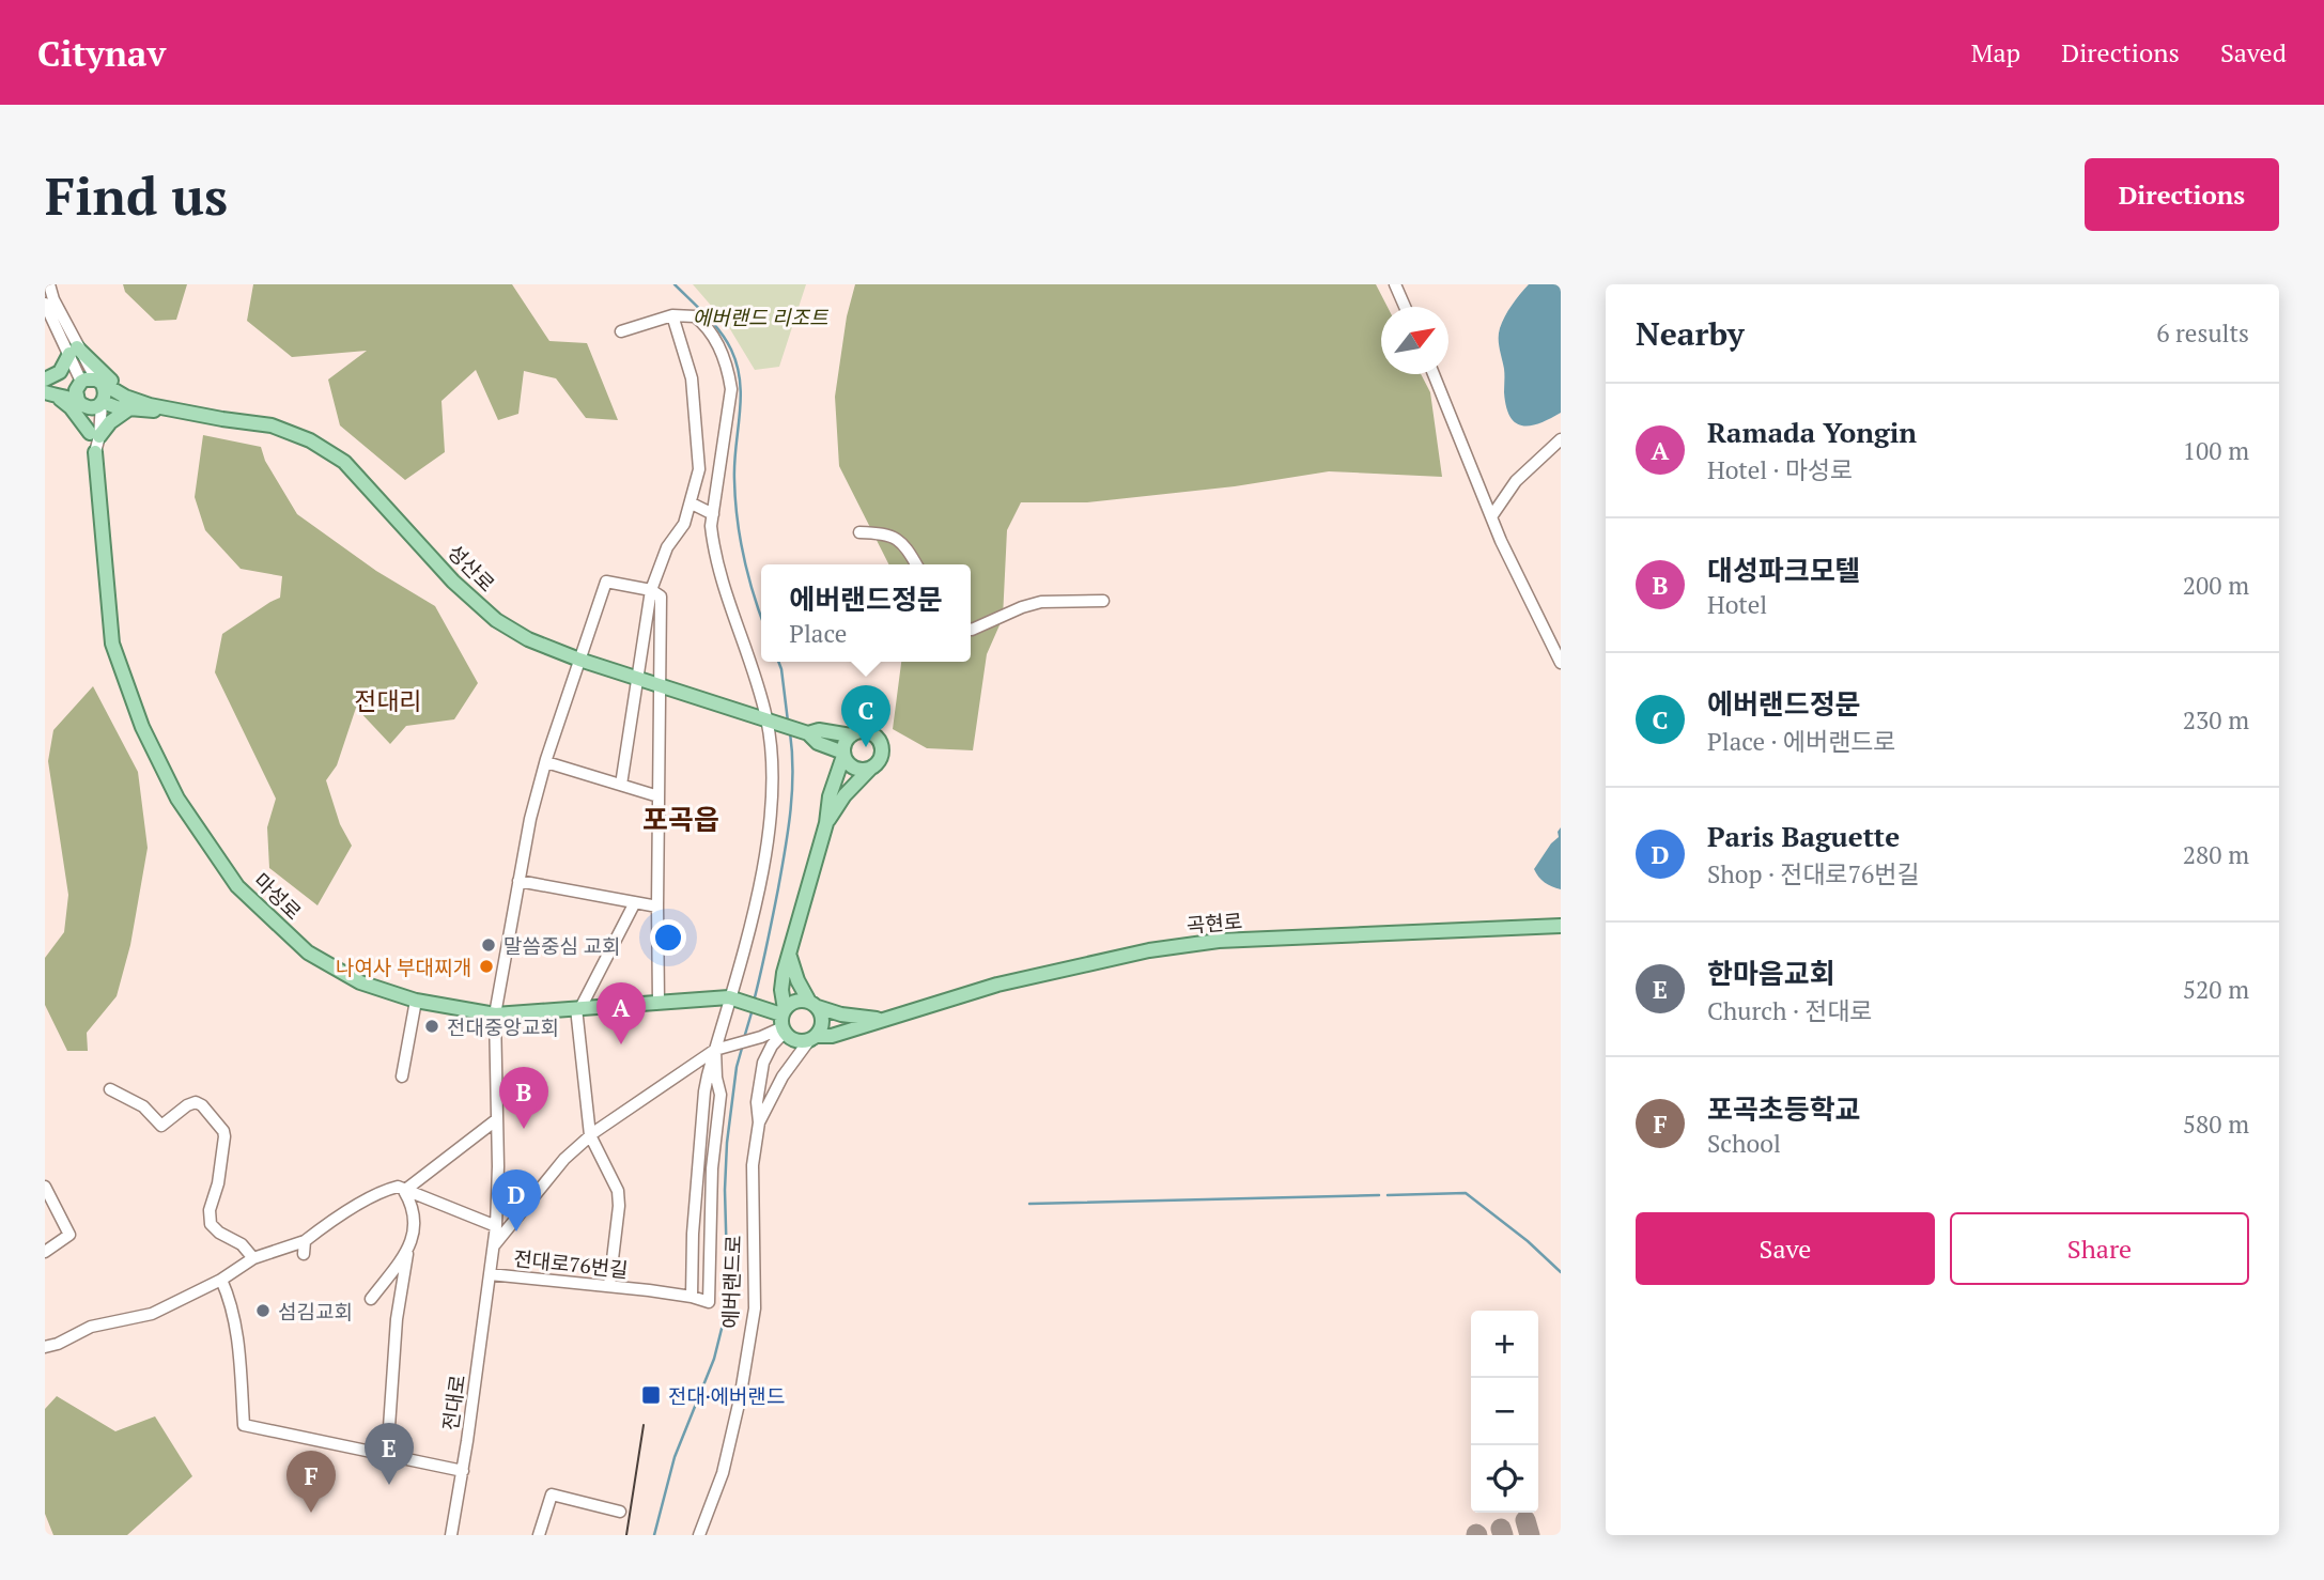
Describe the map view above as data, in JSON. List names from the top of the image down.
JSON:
{
  "streets": {
    "main road": ["성산로", "마성로", "곡현로"],
    "street": ["전대로76번길", "에버랜드로", "전대로"]
  },
  "crossings": [
    ["성산로", "전대로"],
    ["마성로", "곡현로"],
    ["마성로", "에버랜드로"],
    ["마성로", "전대로"],
    ["곡현로", "에버랜드로"],
    ["전대로76번길", "전대로"]
  ],
  "districts": ["전대리", "포곡읍"],
  "parks": ["에버랜드 리조트"],
  "places": {
    "other": [
      "말씀중심 교회",
      "나여사 부대찌개",
      "전대중앙교회",
      "섬김교회"
    ],
    "transit": ["전대·에버랜드"]
  },
  "north": "top right",
  "page": {
    "header": "Citynav",
    "nav": ["Map", "Directions", "Saved"],
    "buttons": [
      "Directions",
      ["Save", "Share"]
    ],
    "title": "Find us",
    "heading": ["Nearby", "6 results"],
    "list": [
      {
        "mark": "A",
        "name": "Ramada Yongin",
        "note": "Hotel · 마성로",
        "value": "100 m"
      },
      {
        "mark": "B",
        "name": "대성파크모텔",
        "note": "Hotel",
        "value": "200 m"
      },
      {
        "mark": "C",
        "name": "에버랜드정문",
        "note": "Place · 에버랜드로",
        "value": "230 m"
      },
      {
        "mark": "D",
        "name": "Paris Baguette",
        "note": "Shop · 전대로76번길",
        "value": "280 m"
      },
      {
        "mark": "E",
        "name": "한마음교회",
        "note": "Church · 전대로",
        "value": "520 m"
      },
      {
        "mark": "F",
        "name": "포곡초등학교",
        "note": "School",
        "value": "580 m"
      }
    ],
    "popup": ["에버랜드정문", "Place"],
    "pins": [
      "C",
      "A",
      "B",
      "D",
      "E",
      "F"
    ],
    "map_buttons": ["+", "−"]
  }
}
